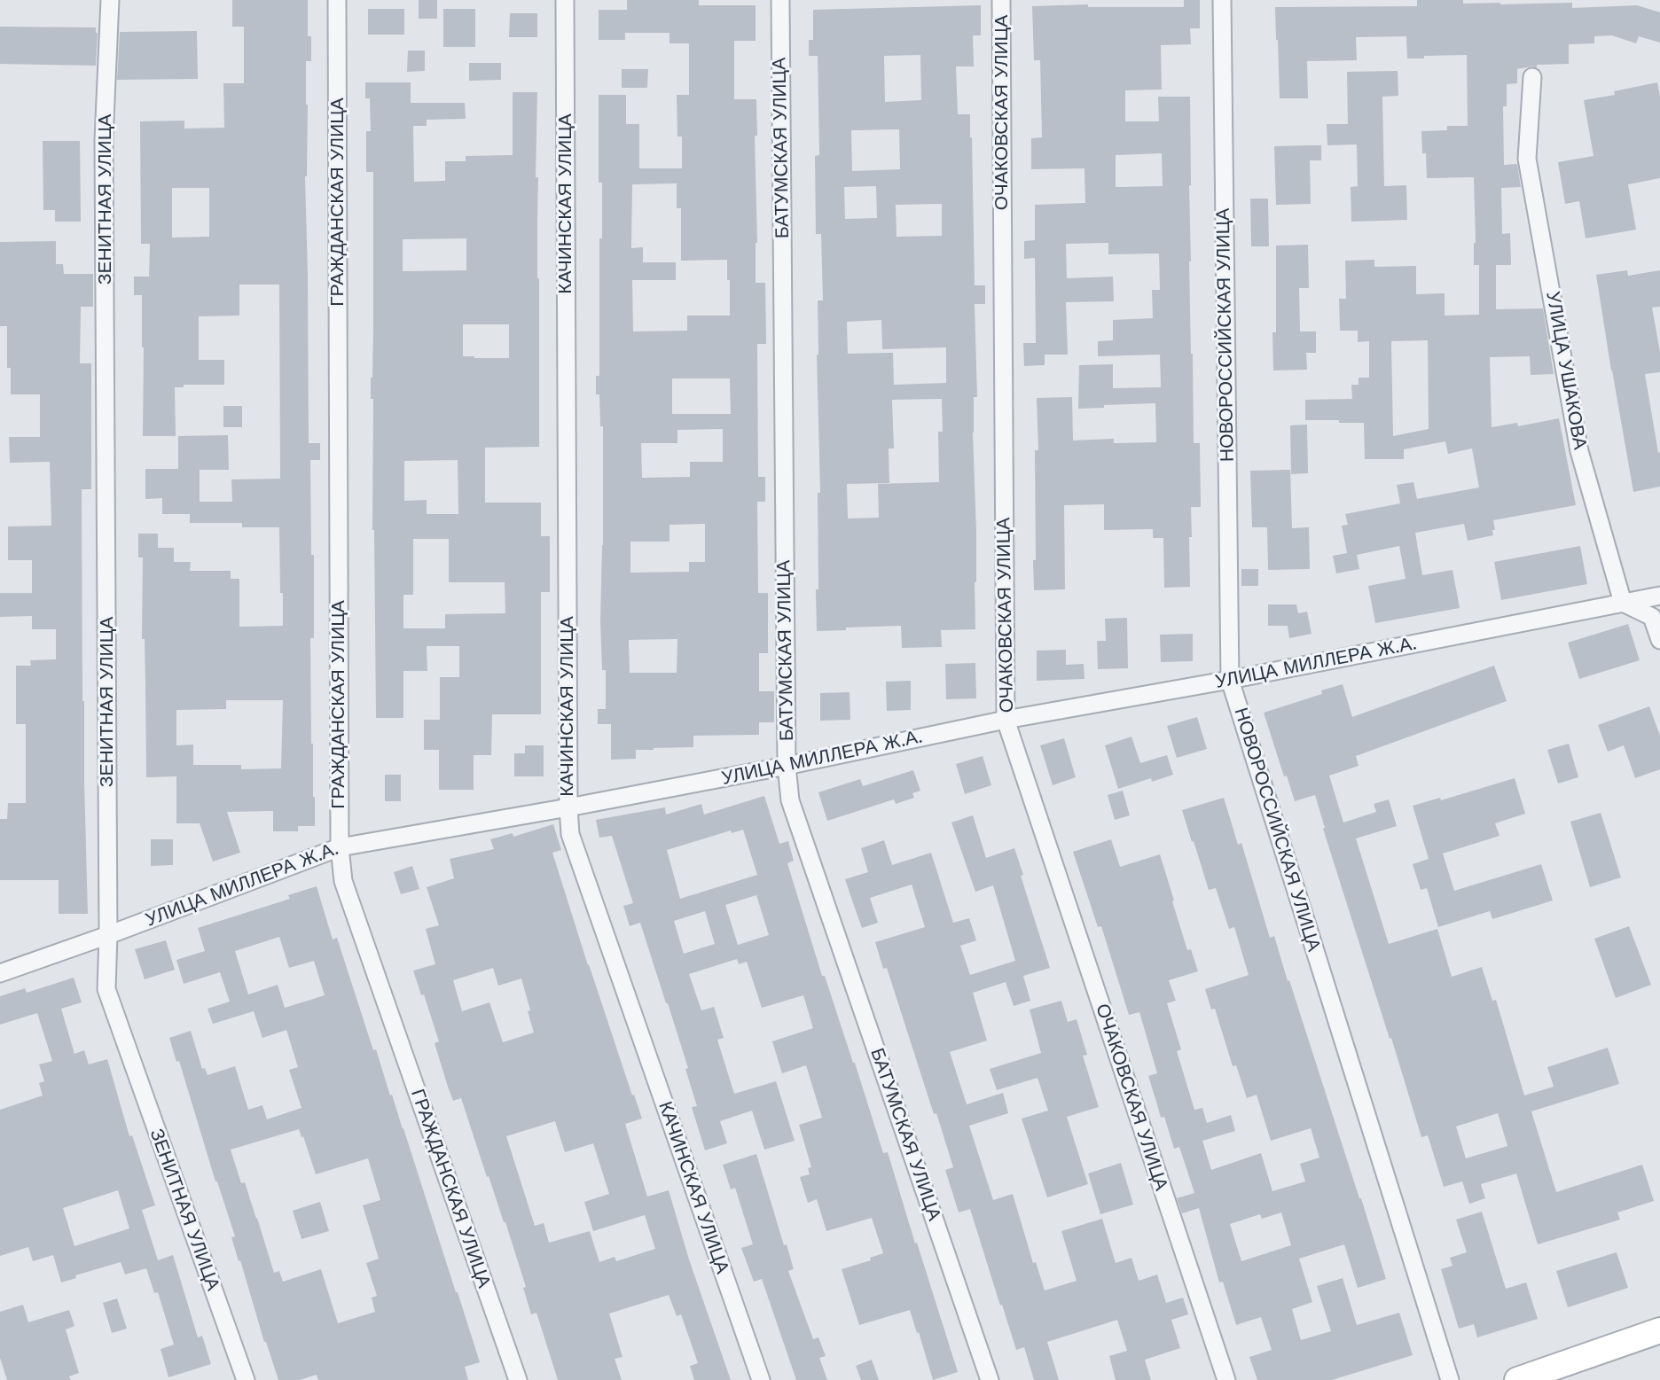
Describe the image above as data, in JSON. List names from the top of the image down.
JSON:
{
  "streets": {
    "street": [
      "ОЧАКОВСКАЯ УЛИЦА",
      "БАТУМСКАЯ УЛИЦА",
      "ЗЕНИТНАЯ УЛИЦА",
      "ГРАЖДАНСКАЯ УЛИЦА",
      "КАЧИНСКАЯ УЛИЦА",
      "НОВОРОССИЙСКАЯ УЛИЦА",
      "УЛИЦА УШАКОВА",
      "УЛИЦА МИЛЛЕРА Ж.А."
    ]
  },
  "crossings": [
    ["ОЧАКОВСКАЯ УЛИЦА", "УЛИЦА МИЛЛЕРА Ж.А."],
    ["БАТУМСКАЯ УЛИЦА", "УЛИЦА МИЛЛЕРА Ж.А."],
    ["ЗЕНИТНАЯ УЛИЦА", "УЛИЦА МИЛЛЕРА Ж.А."],
    ["ГРАЖДАНСКАЯ УЛИЦА", "УЛИЦА МИЛЛЕРА Ж.А."],
    ["КАЧИНСКАЯ УЛИЦА", "УЛИЦА МИЛЛЕРА Ж.А."],
    ["НОВОРОССИЙСКАЯ УЛИЦА", "УЛИЦА МИЛЛЕРА Ж.А."],
    ["УЛИЦА УШАКОВА", "УЛИЦА МИЛЛЕРА Ж.А."]
  ]
}
